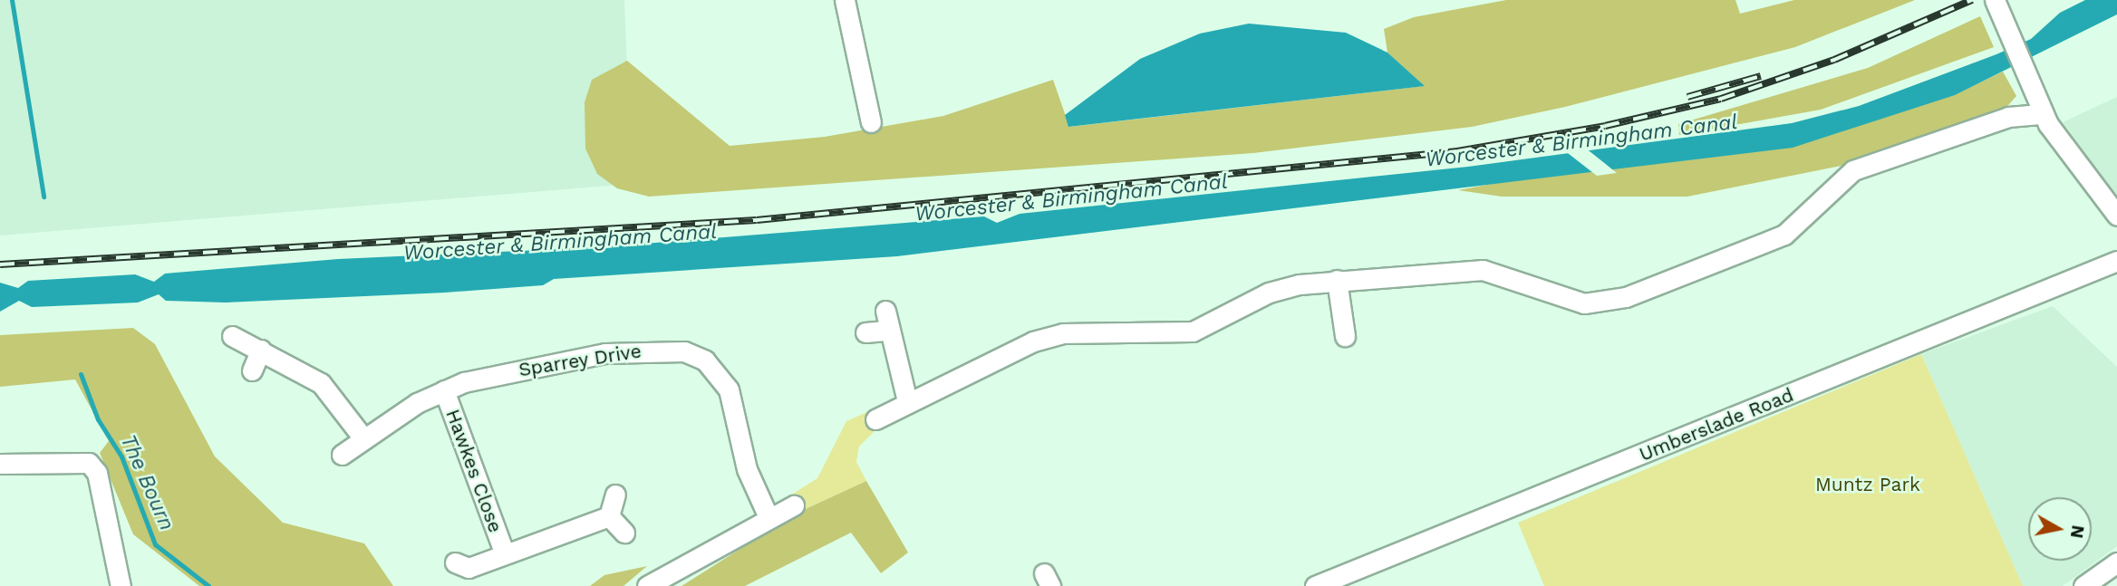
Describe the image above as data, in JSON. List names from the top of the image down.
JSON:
{
  "streets": {
    "street": ["Sparrey Drive", "Umberslade Road", "Hawkes Close"]
  },
  "crossings": [
    ["Sparrey Drive", "Hawkes Close"]
  ],
  "water": ["Worcester & Birmingham Canal", "The Bourn"],
  "parks": ["Muntz Park"],
  "north": "right"
}
